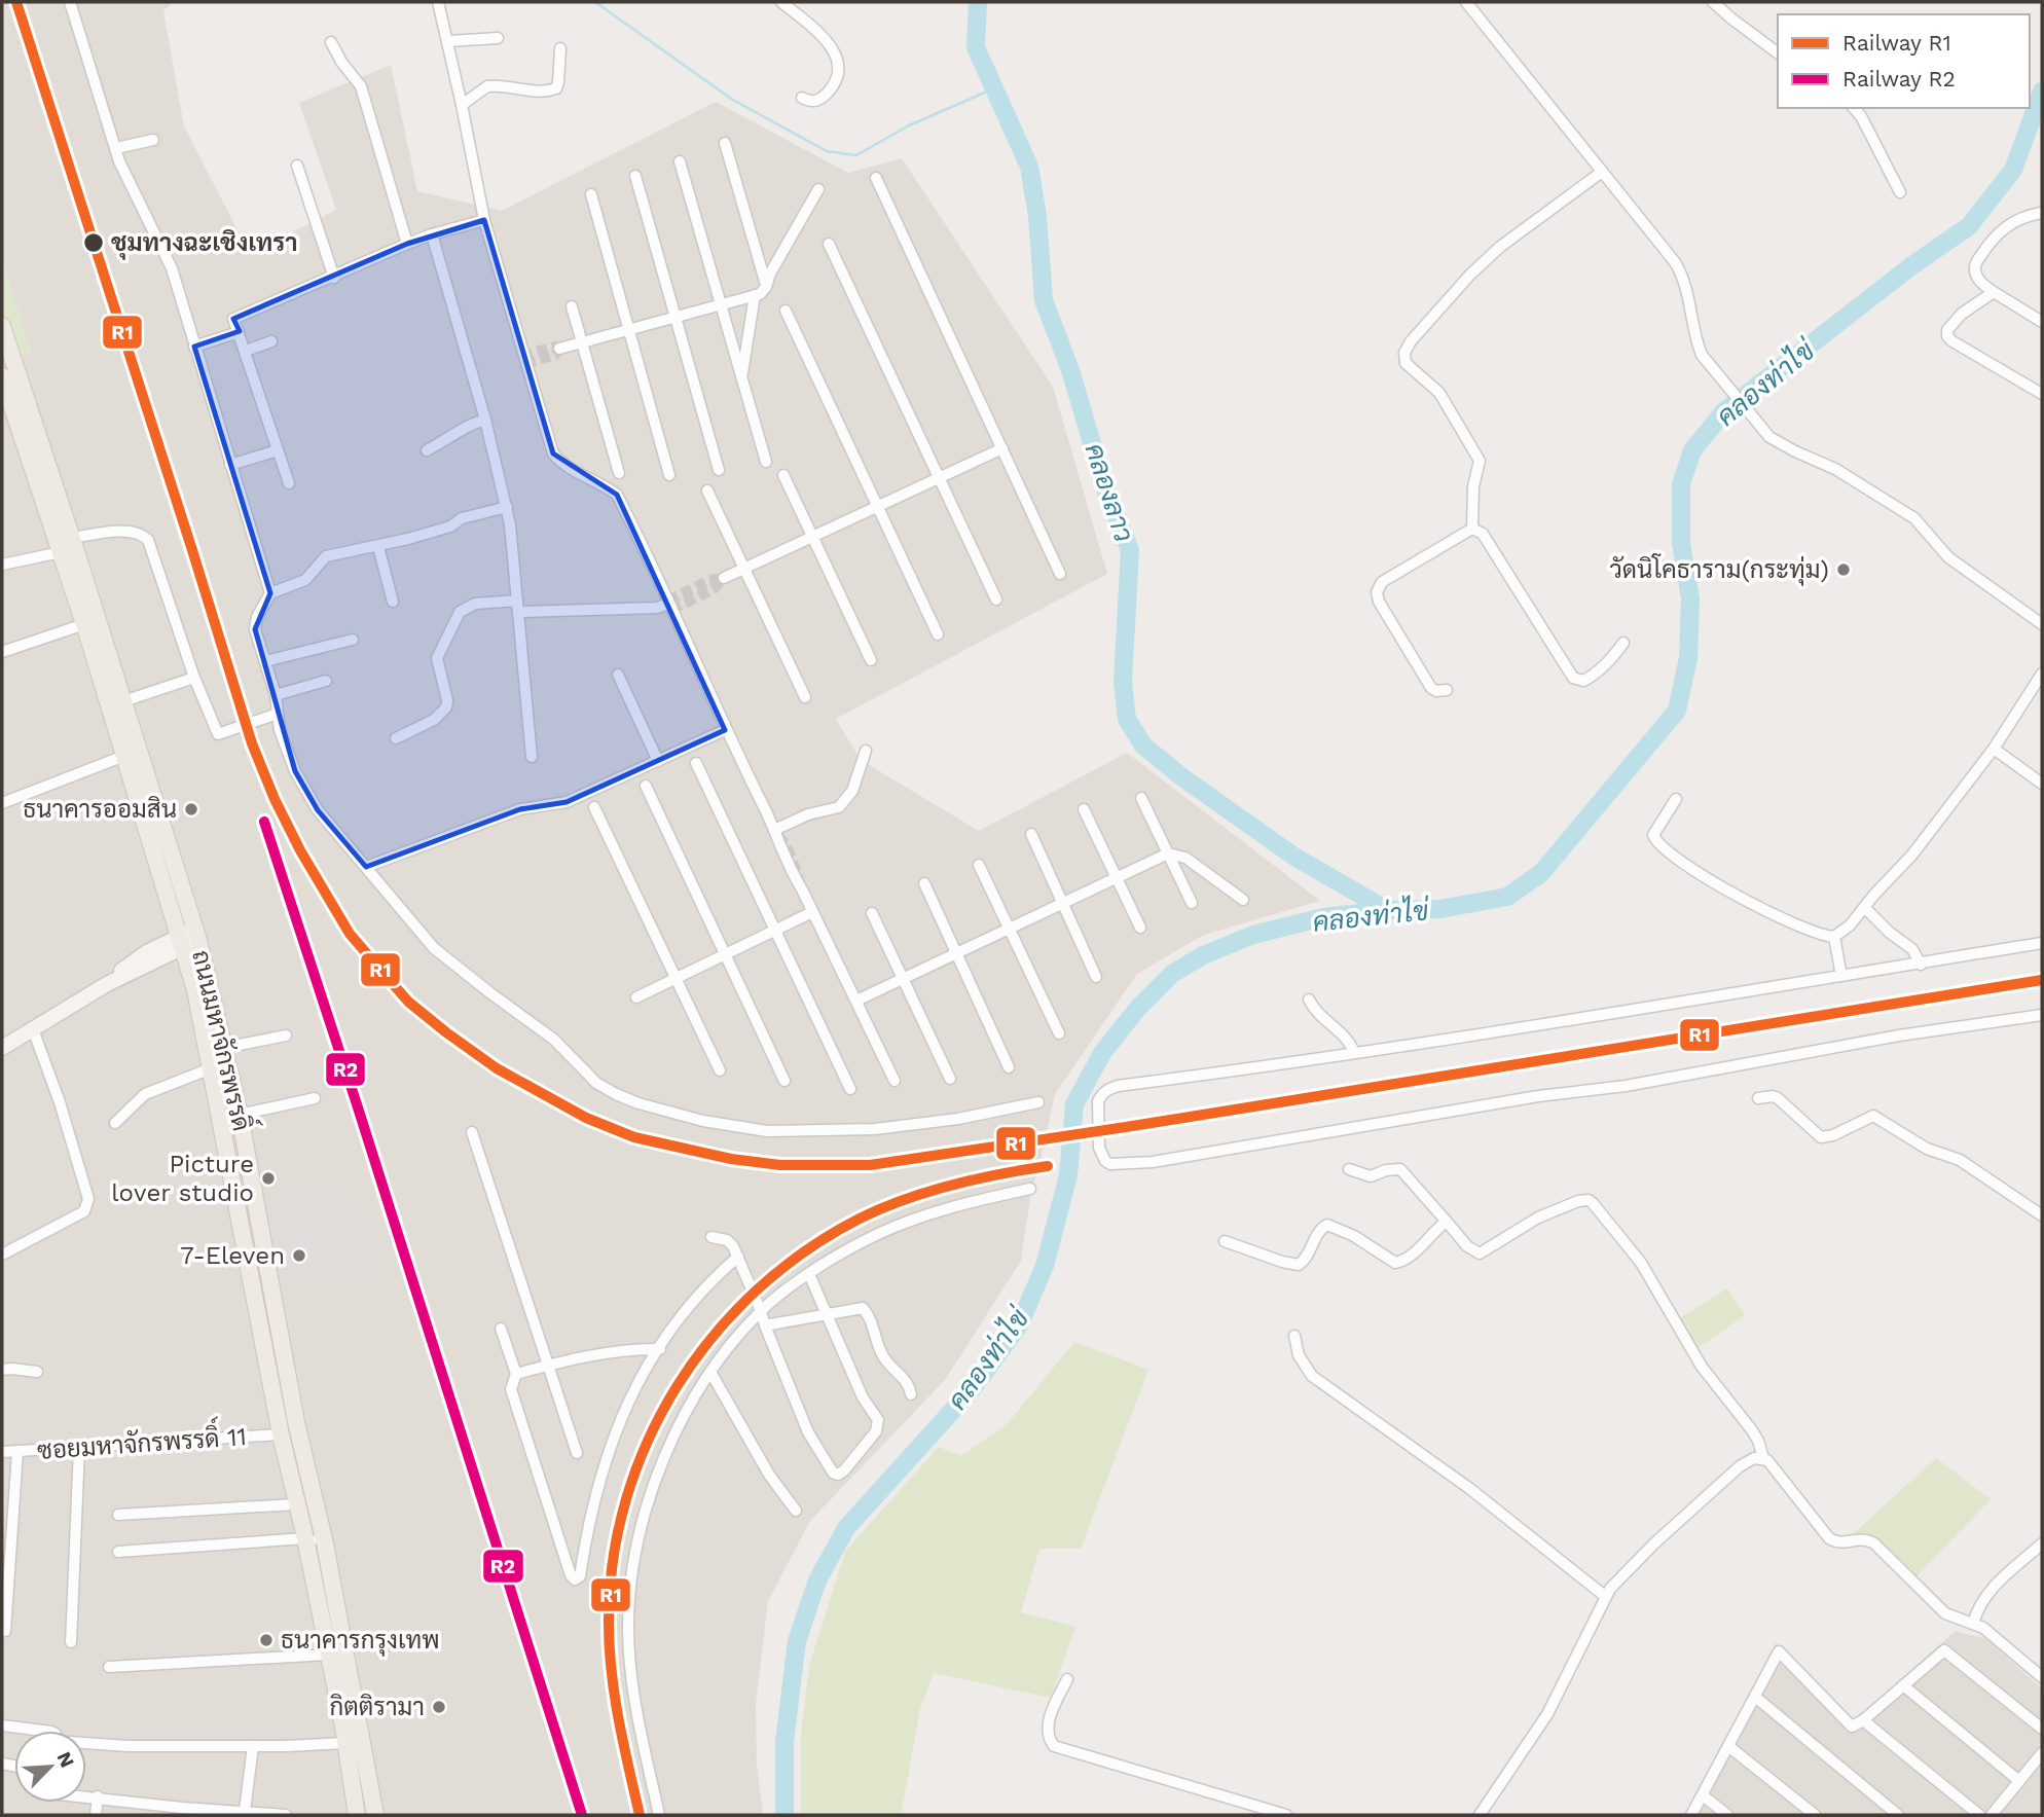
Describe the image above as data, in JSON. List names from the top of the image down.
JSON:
{
  "streets": {
    "main road": ["ถนนมหาจักรพรรดิ์"],
    "street": ["ซอยมหาจักรพรรดิ์ 11"]
  },
  "crossings": [
    ["ถนนมหาจักรพรรดิ์", "ซอยมหาจักรพรรดิ์ 11"]
  ],
  "water": ["คลองท่าไข่", "คลองลาว"],
  "places": [
    "ชุมทางฉะเชิงเทรา",
    "วัดนิโคธาราม(กระทุ่ม)",
    "ธนาคารออมสิน",
    "Picture lover studio",
    "7-Eleven",
    "ธนาคารกรุงเทพ",
    "กิตติรามา"
  ],
  "lines": ["rail line R1", "rail line R2"],
  "legend": ["Railway R1", "Railway R2"],
  "north": "top right"
}
